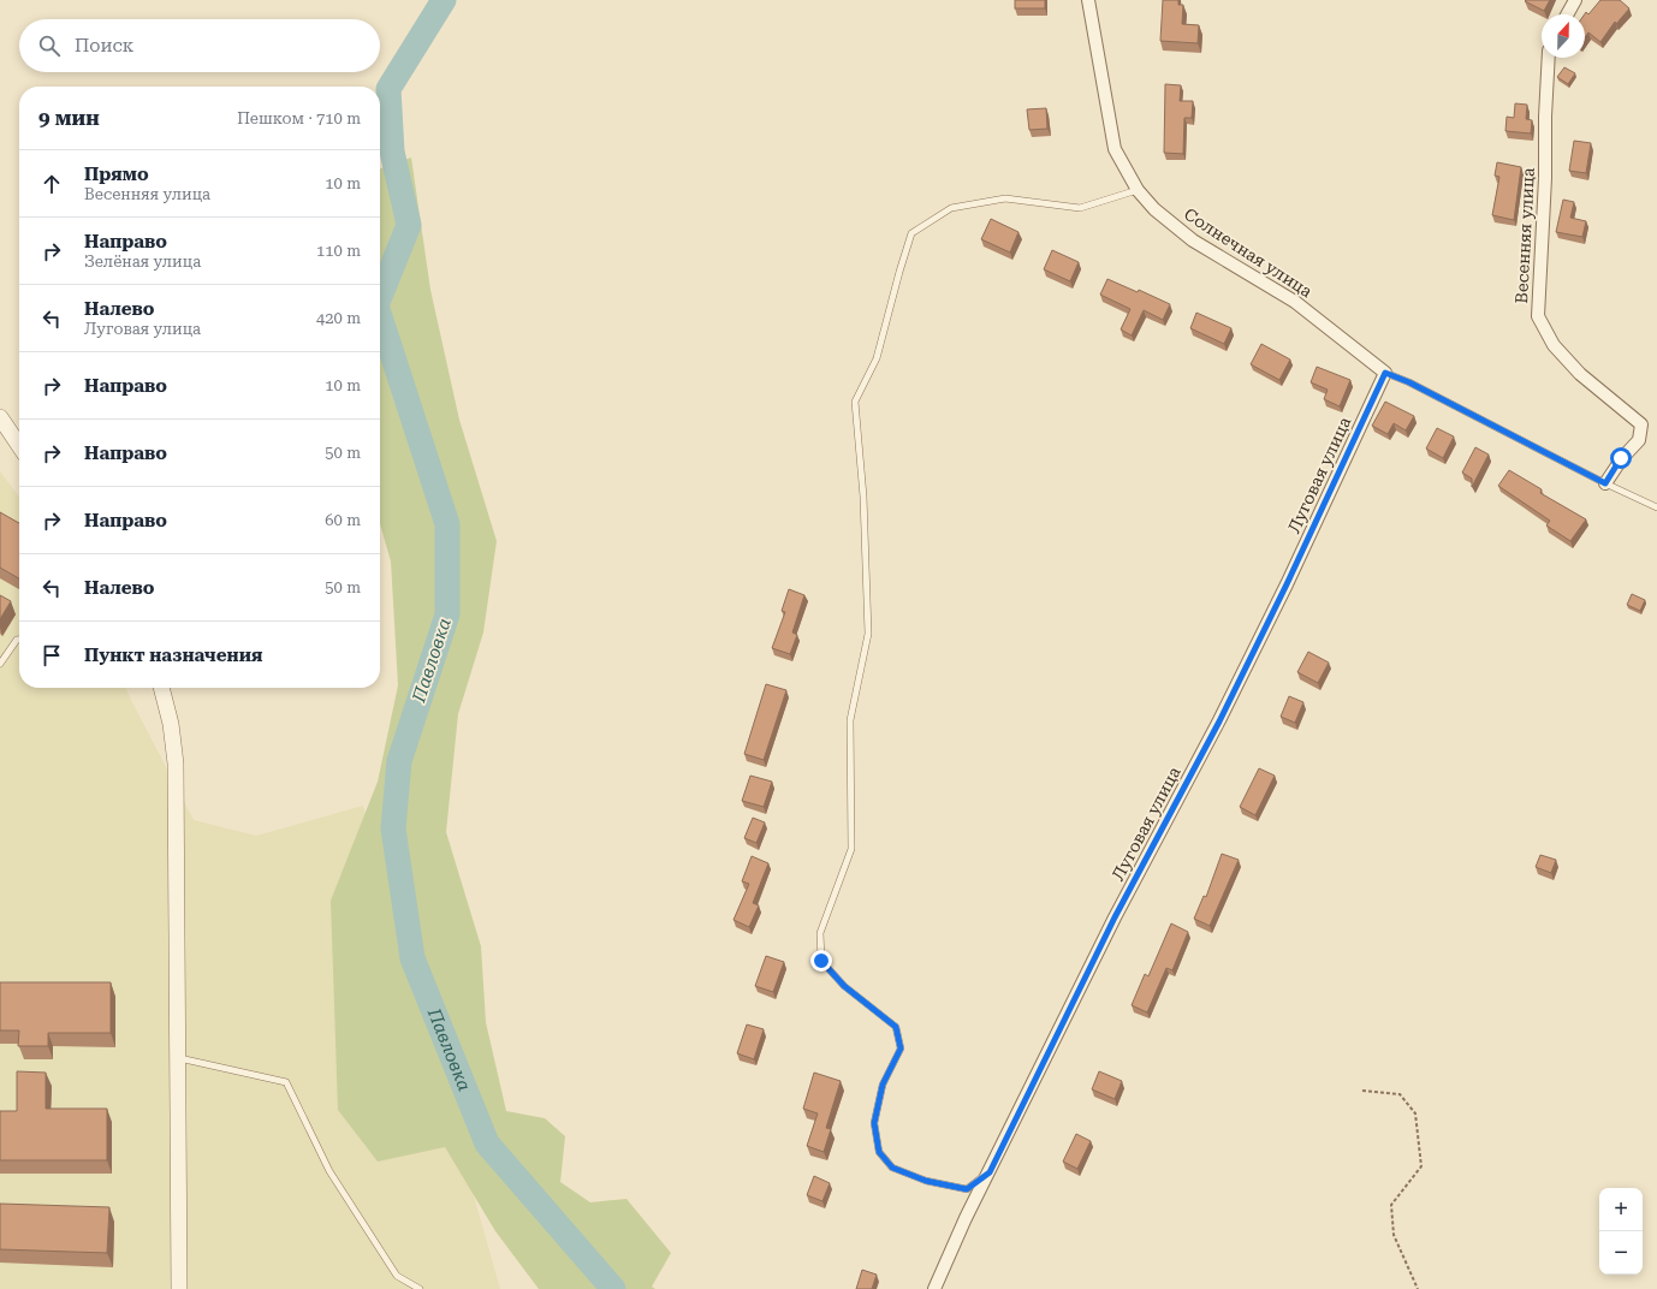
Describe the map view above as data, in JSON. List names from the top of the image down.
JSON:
{
  "streets": {
    "street": ["Весенняя улица", "Солнечная улица", "Луговая улица"]
  },
  "crossings": [
    ["Солнечная улица", "Луговая улица"]
  ],
  "water": ["Павловка"],
  "north": "top",
  "page": {
    "search": "Поиск",
    "heading": ["9 мин", "Пешком · 710 m"],
    "list": [
      ["Прямо", "Весенняя улица", "10 m"],
      ["Направо", "Зелёная улица", "110 m"],
      ["Налево", "Луговая улица", "420 m"],
      ["Направо", "10 m"],
      ["Направо", "50 m"],
      ["Направо", "60 m"],
      ["Налево", "50 m"],
      "Пункт назначения"
    ],
    "map_buttons": ["+", "−"]
  }
}
